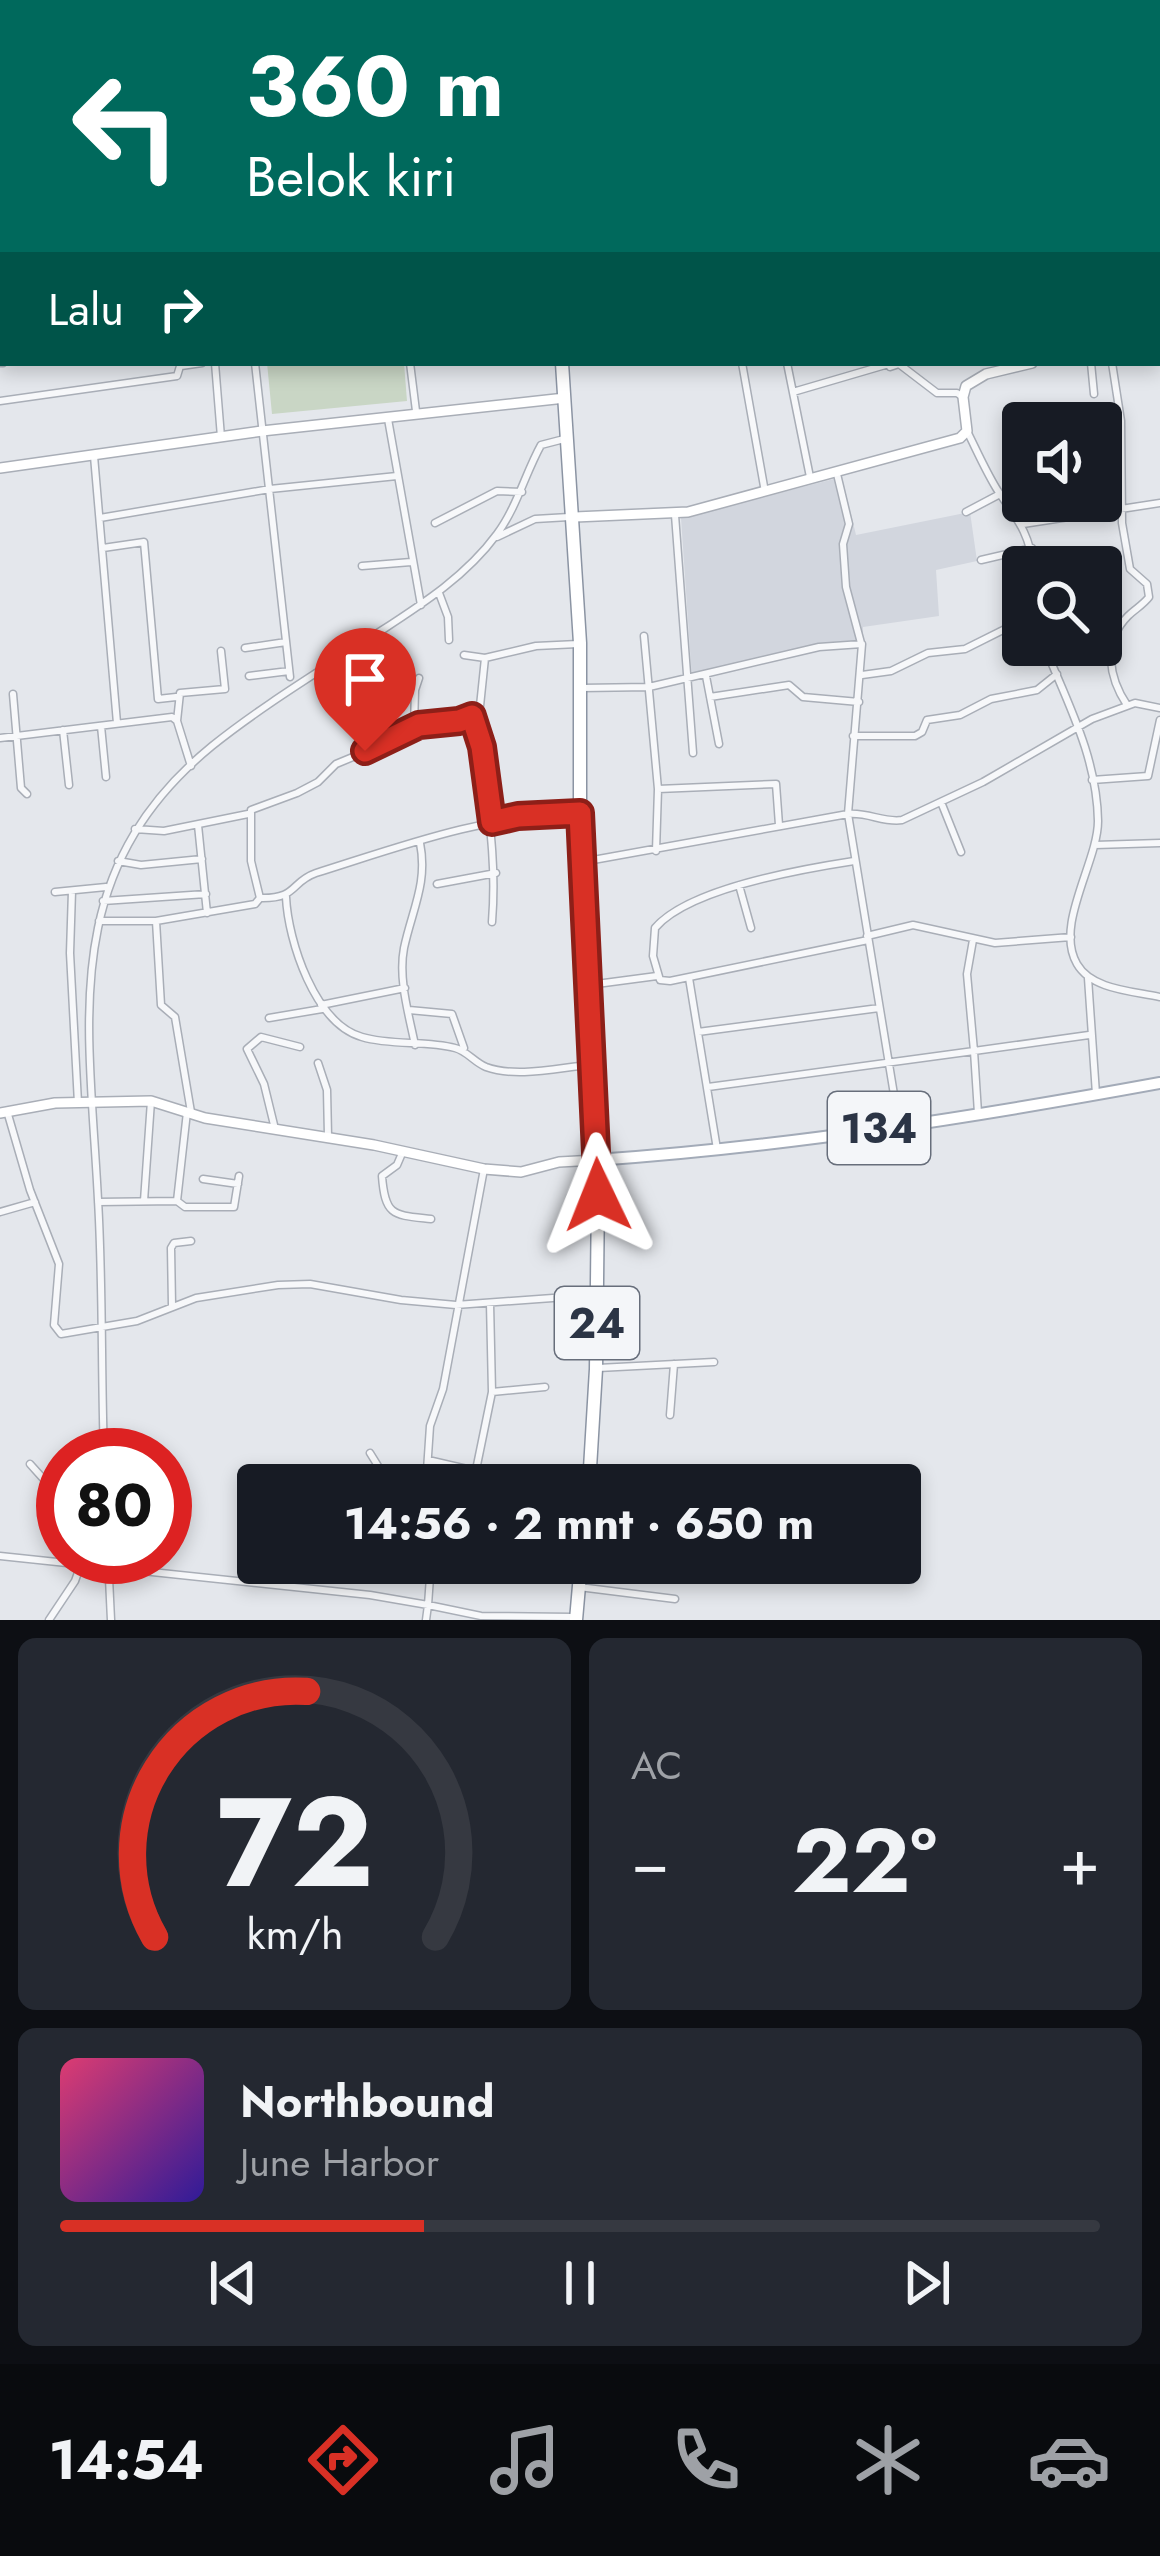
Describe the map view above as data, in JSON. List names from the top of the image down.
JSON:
{
  "streets": {
    "highway": ["24"],
    "main road": ["134"]
  },
  "crossings": [
    ["134", "24"]
  ],
  "page": {
    "turn": ["360 m", "Belok kiri"],
    "then": "Lalu",
    "limit": "80",
    "trip": "14:56 · 2 mnt · 650 m",
    "tile": "AC",
    "heat": ["−", "22°", "+"],
    "song": ["Northbound", "June Harbor"],
    "tabs": "14:54",
    "gauge": ["72", "km/h"]
  }
}
